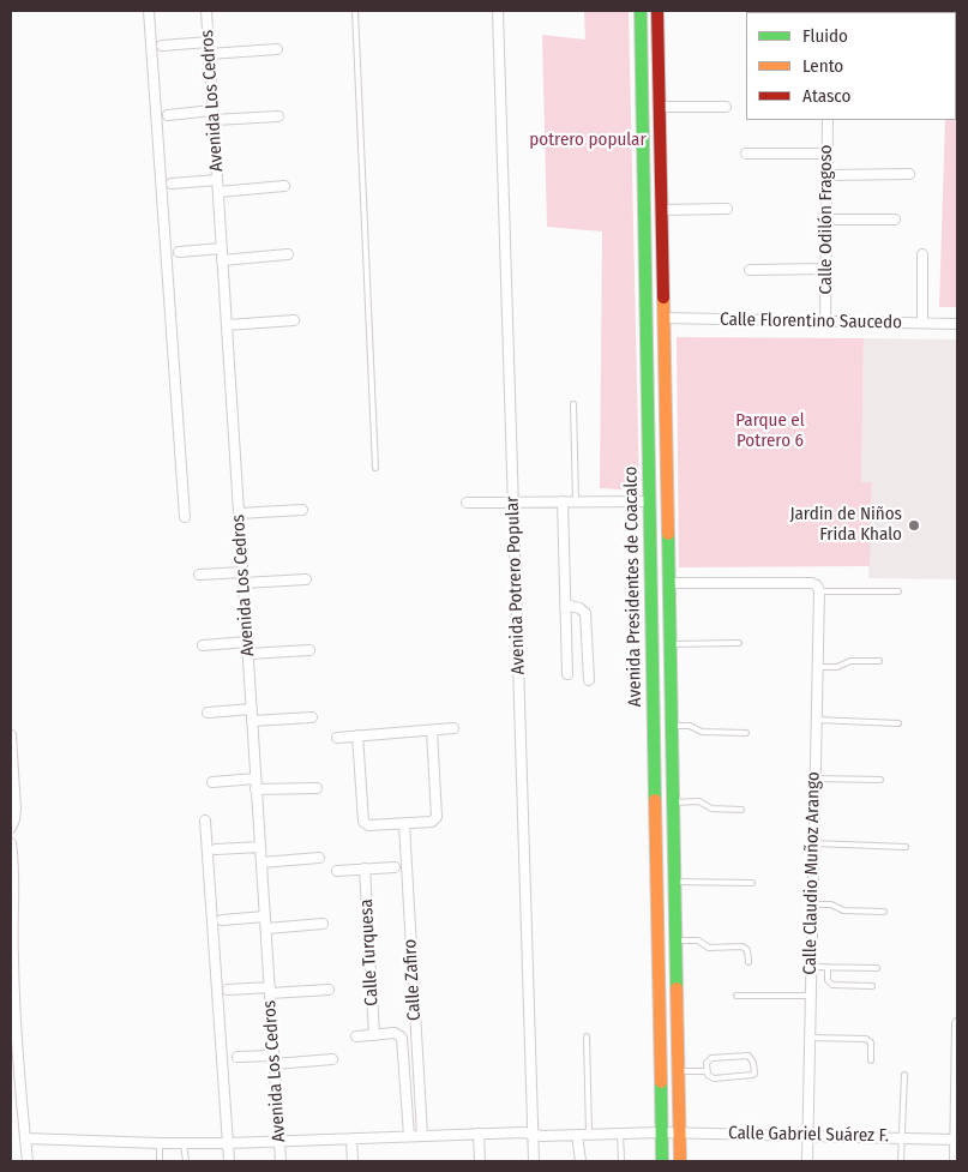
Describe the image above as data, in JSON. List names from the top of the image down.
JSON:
{
  "streets": {
    "street": [
      "Avenida Los Cedros",
      "Calle Odilón Fragoso",
      "Calle Florentino Saucedo",
      "Avenida Potrero Popular",
      "Avenida Presidentes de Coacalco",
      "Calle Claudio Muñoz Arango",
      "Calle Turquesa",
      "Calle Zafiro",
      "Calle Gabriel Suárez F."
    ]
  },
  "crossings": [
    ["Avenida Los Cedros", "Calle Gabriel Suárez F."],
    ["Calle Odilón Fragoso", "Calle Florentino Saucedo"],
    ["Calle Florentino Saucedo", "Avenida Presidentes de Coacalco"],
    ["Avenida Potrero Popular", "Calle Gabriel Suárez F."],
    ["Avenida Presidentes de Coacalco", "Calle Gabriel Suárez F."],
    ["Calle Claudio Muñoz Arango", "Calle Gabriel Suárez F."],
    ["Calle Zafiro", "Calle Gabriel Suárez F."]
  ],
  "parks": ["potrero popular", "Parque el Potrero 6"],
  "places": ["Jardin de Niños Frida Khalo"],
  "legend": ["Fluido", "Lento", "Atasco"]
}
